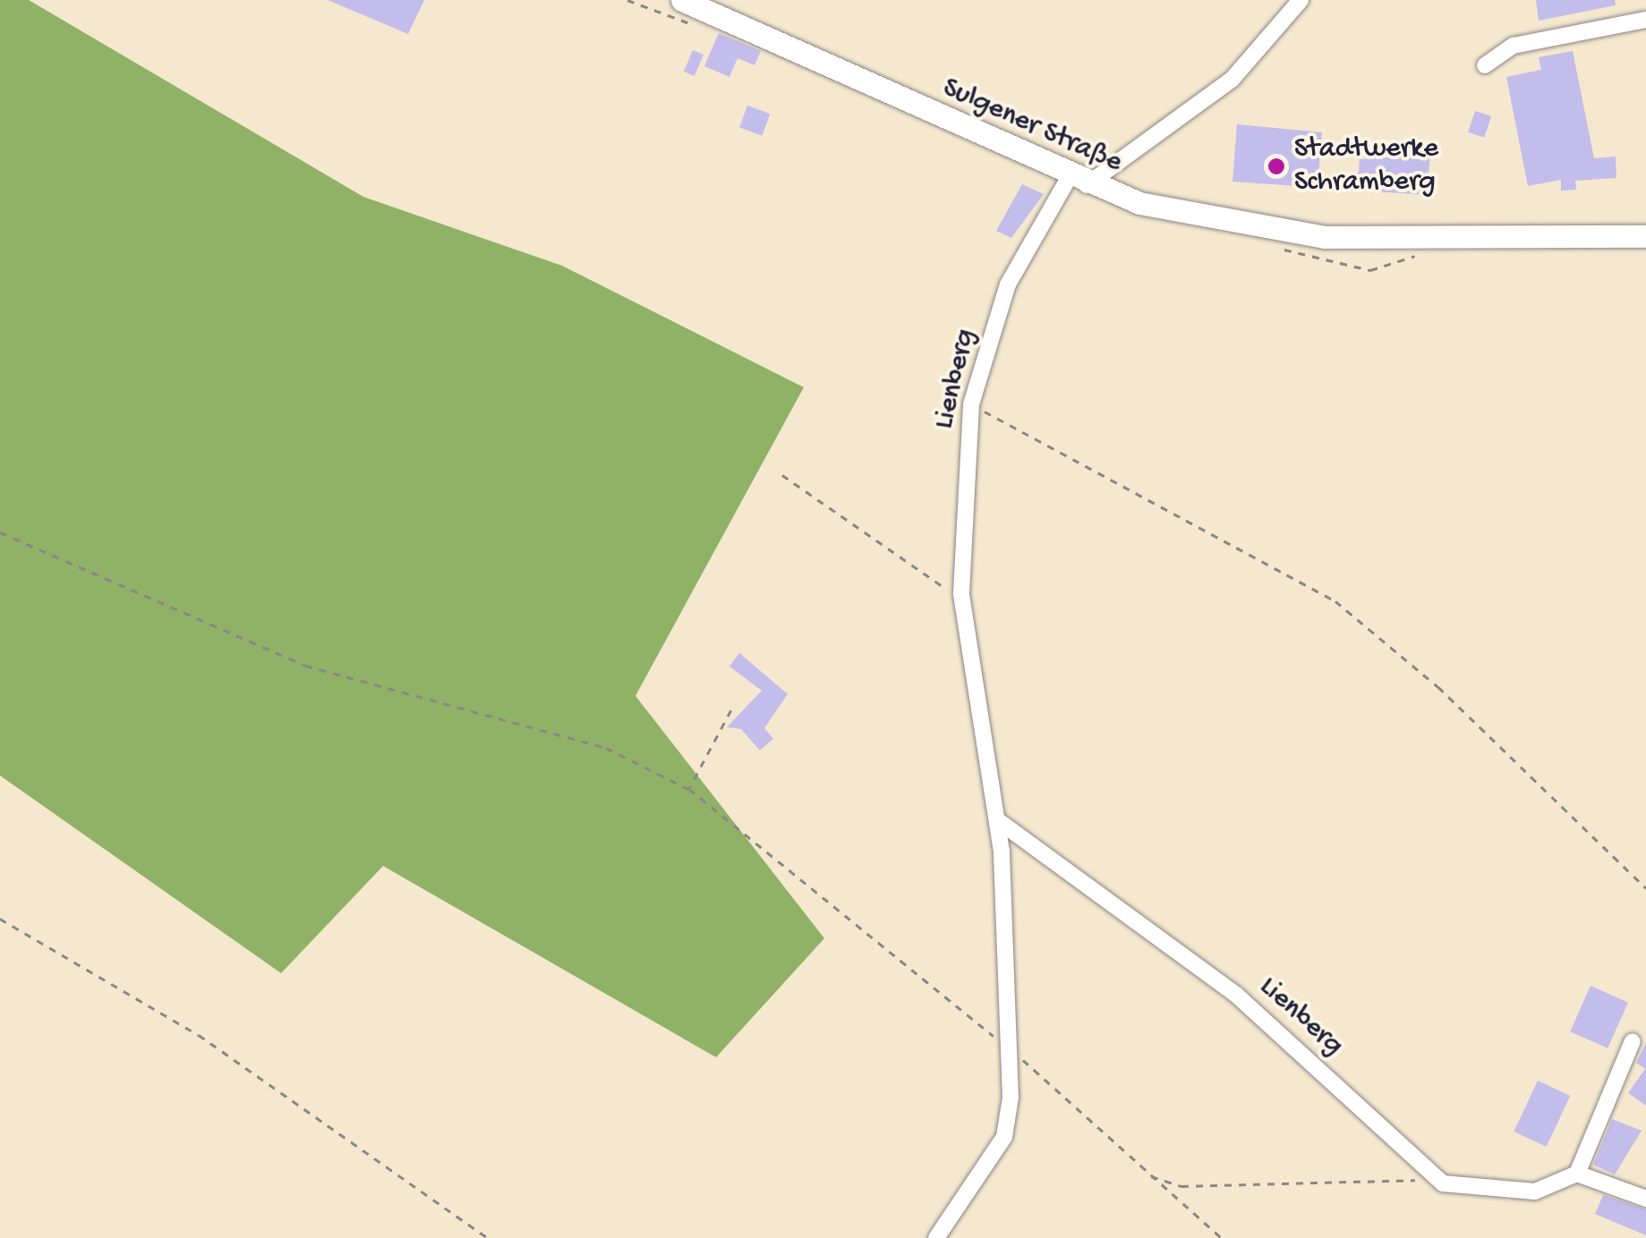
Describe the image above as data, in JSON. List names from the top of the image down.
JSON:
{
  "streets": {
    "street": ["Sulgener Straße", "Lienberg"]
  },
  "crossings": [
    ["Sulgener Straße", "Lienberg"]
  ],
  "places": ["Stadtwerke Schramberg"]
}
